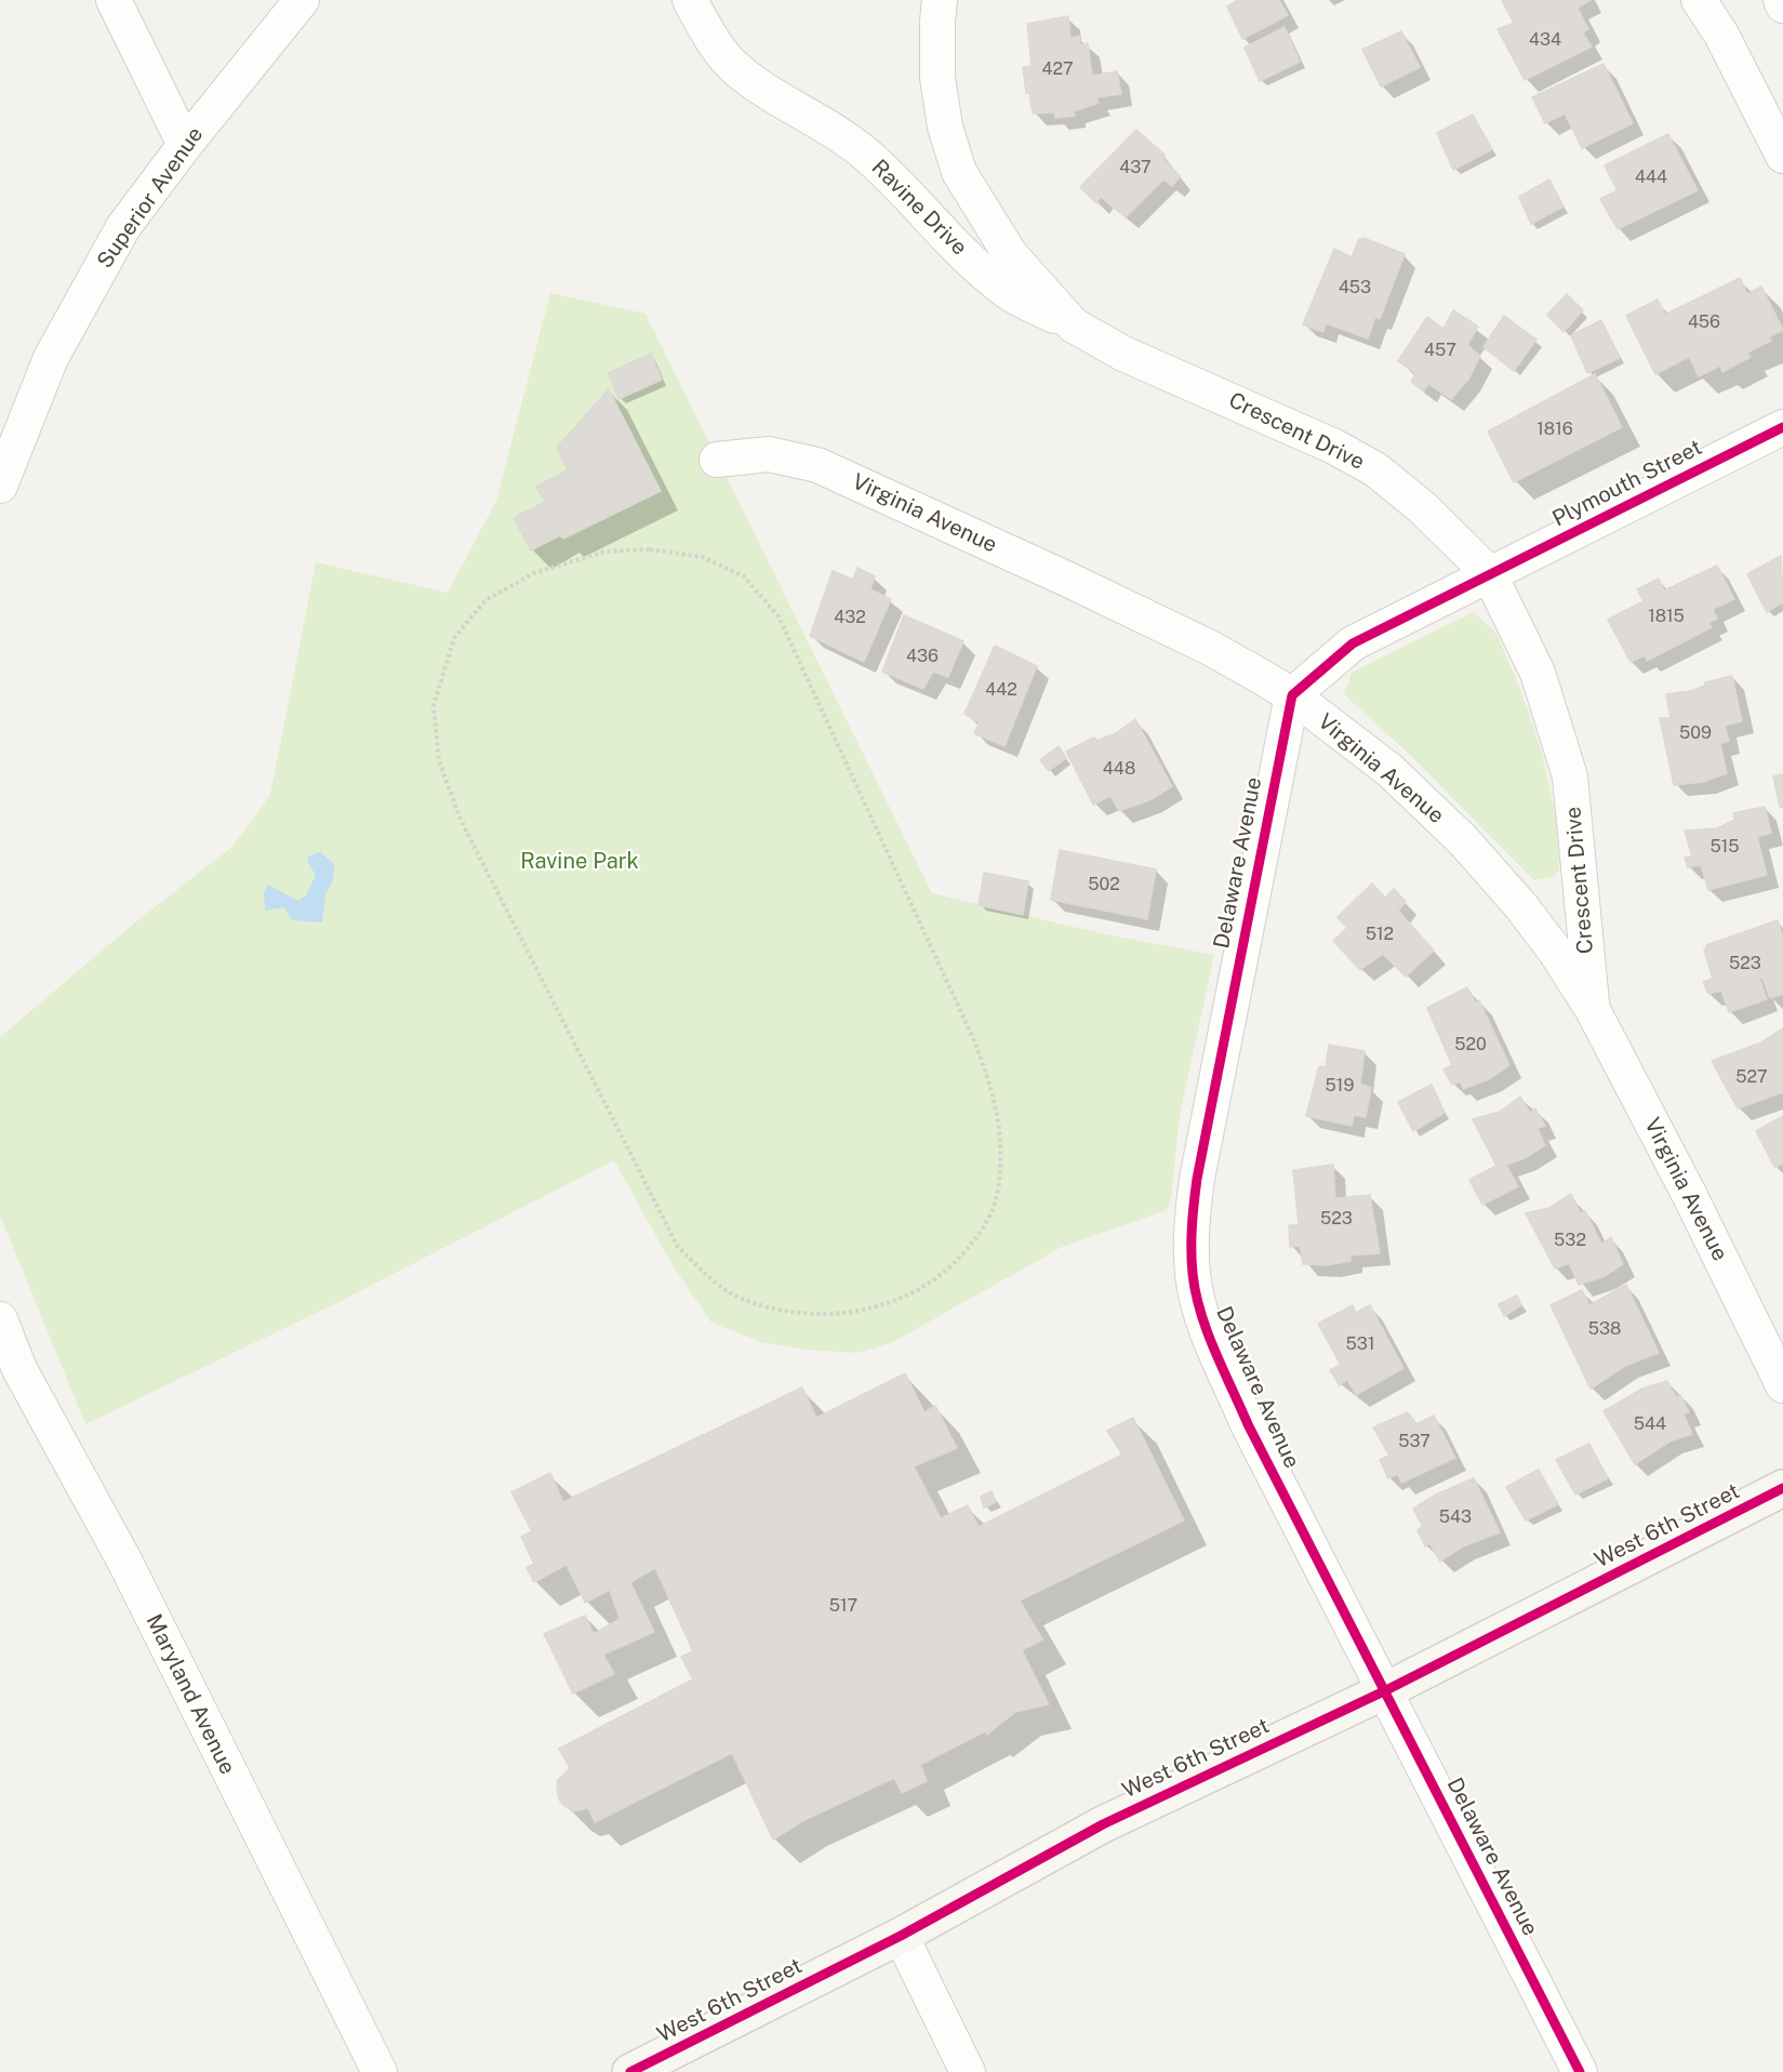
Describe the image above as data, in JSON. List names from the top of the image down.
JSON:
{
  "streets": {
    "street": [
      "Superior Avenue",
      "Ravine Drive",
      "Crescent Drive",
      "Plymouth Street",
      "Virginia Avenue",
      "Delaware Avenue",
      "West 6th Street",
      "Maryland Avenue"
    ]
  },
  "crossings": [
    ["Ravine Drive", "Crescent Drive"],
    ["Crescent Drive", "Plymouth Street"],
    ["Crescent Drive", "Virginia Avenue"],
    ["Virginia Avenue", "Delaware Avenue"],
    ["Delaware Avenue", "West 6th Street"]
  ],
  "parks": ["Ravine Park"],
  "house_numbers": [
    "434",
    "427",
    "437",
    "444",
    "453",
    "456",
    "457",
    "1816",
    "1815",
    "432",
    "436",
    "442",
    "509",
    "448",
    "515",
    "502",
    "512",
    "523",
    "520",
    "527",
    "519",
    "523",
    "532",
    "538",
    "531",
    "544",
    "537",
    "543",
    "517"
  ]
}
